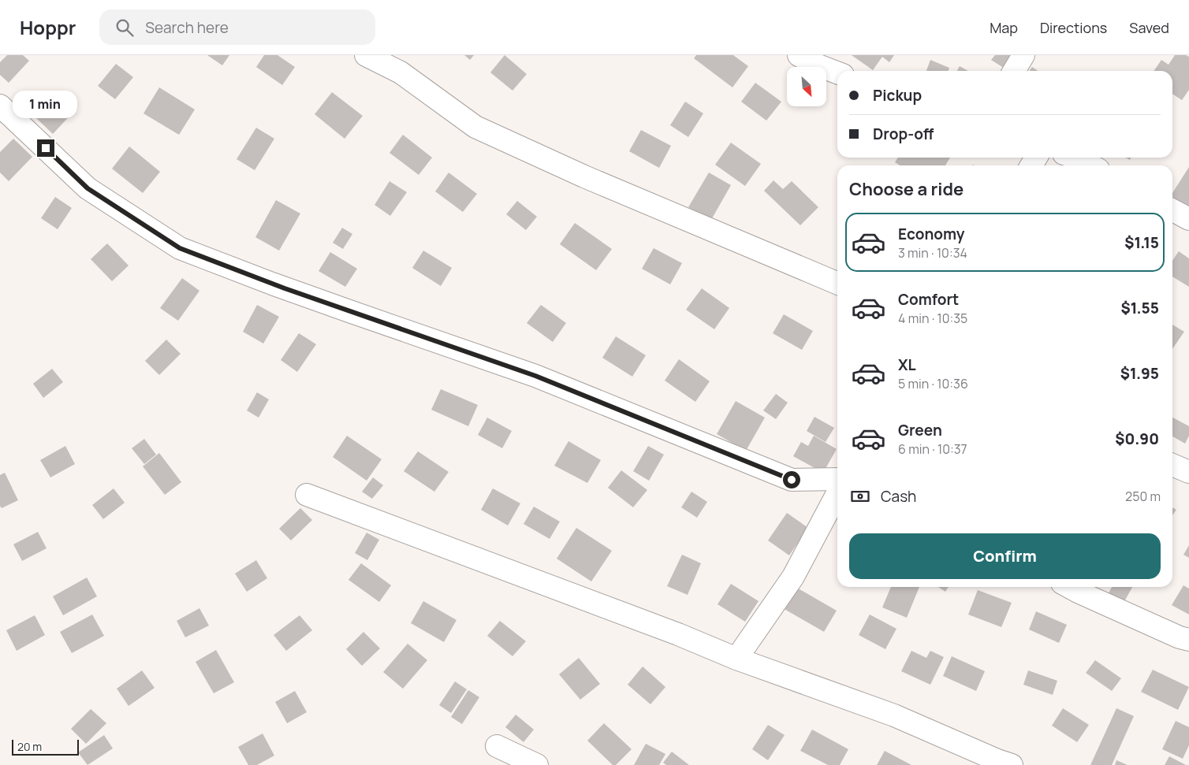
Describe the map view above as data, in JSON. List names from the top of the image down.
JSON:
{
  "scale_bar": "20 m",
  "north": "bottom right",
  "page": {
    "header": "Hoppr",
    "search": "Search here",
    "nav": ["Map", "Directions", "Saved"],
    "banner": ["Pickup", "Drop-off"],
    "bubble": "1 min",
    "heading": "Choose a ride",
    "list": [
      {
        "name": "Economy",
        "note": "3 min · 10:34",
        "value": "$1.15"
      },
      {
        "name": "Comfort",
        "note": "4 min · 10:35",
        "value": "$1.55"
      },
      {
        "name": "XL",
        "note": "5 min · 10:36",
        "value": "$1.95"
      },
      {
        "name": "Green",
        "note": "6 min · 10:37",
        "value": "$0.90"
      }
    ],
    "pay": ["Cash", "250 m"],
    "buttons": "Confirm",
    "scale": "20 m"
  }
}
